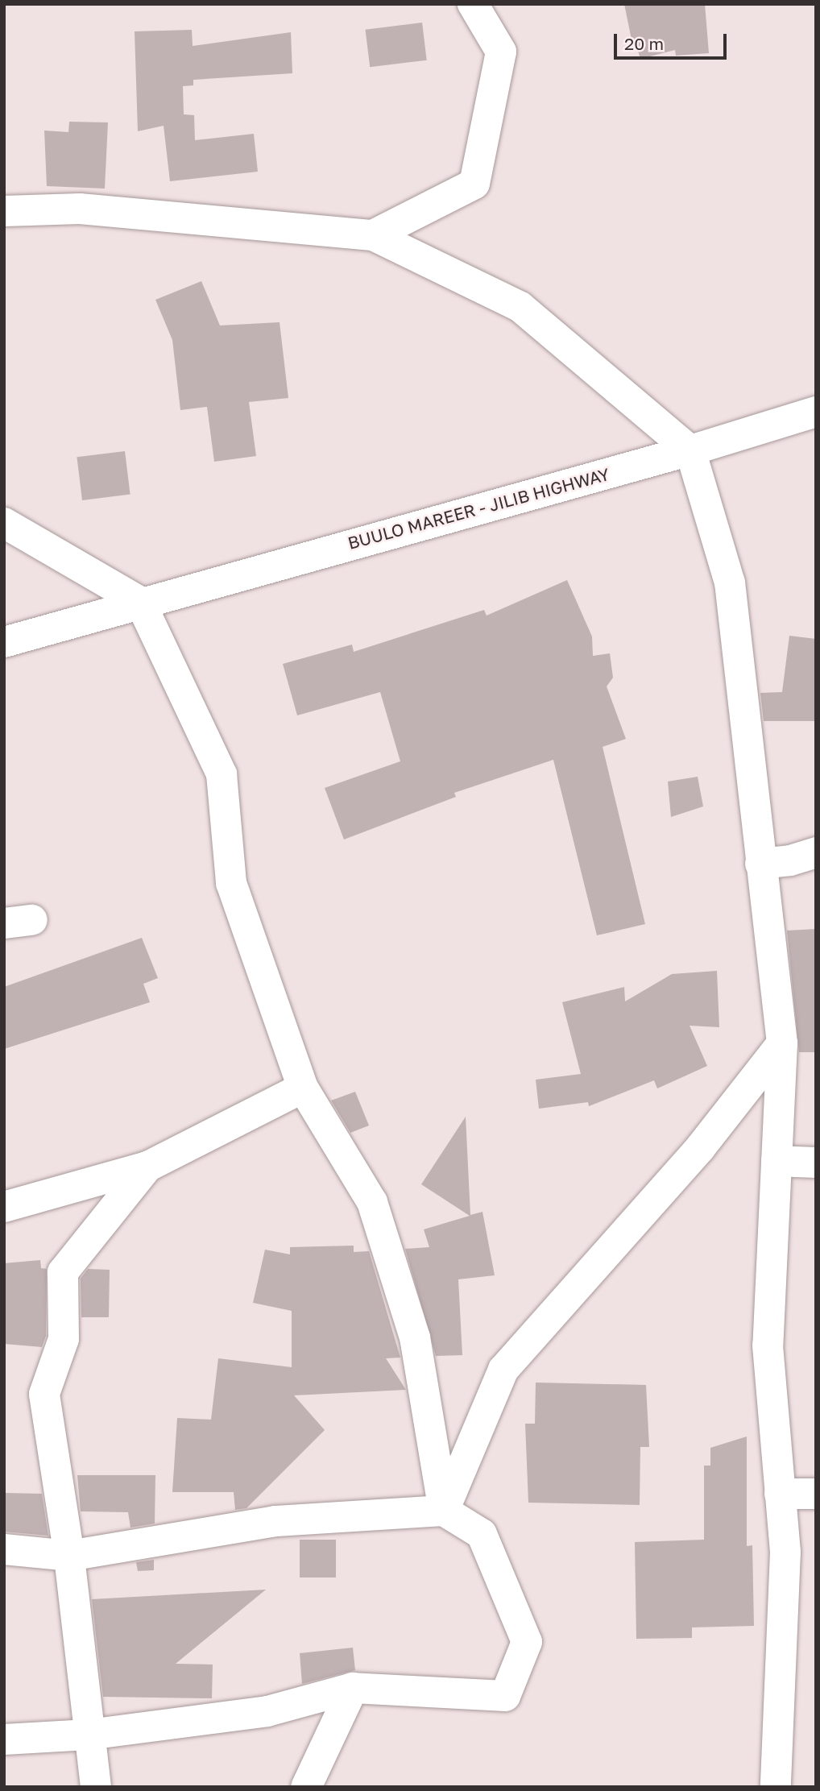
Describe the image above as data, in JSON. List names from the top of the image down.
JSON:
{
  "streets": {
    "street": ["BUULO MAREER - JILIB HIGHWAY"]
  },
  "scale_bar": "20 m"
}
